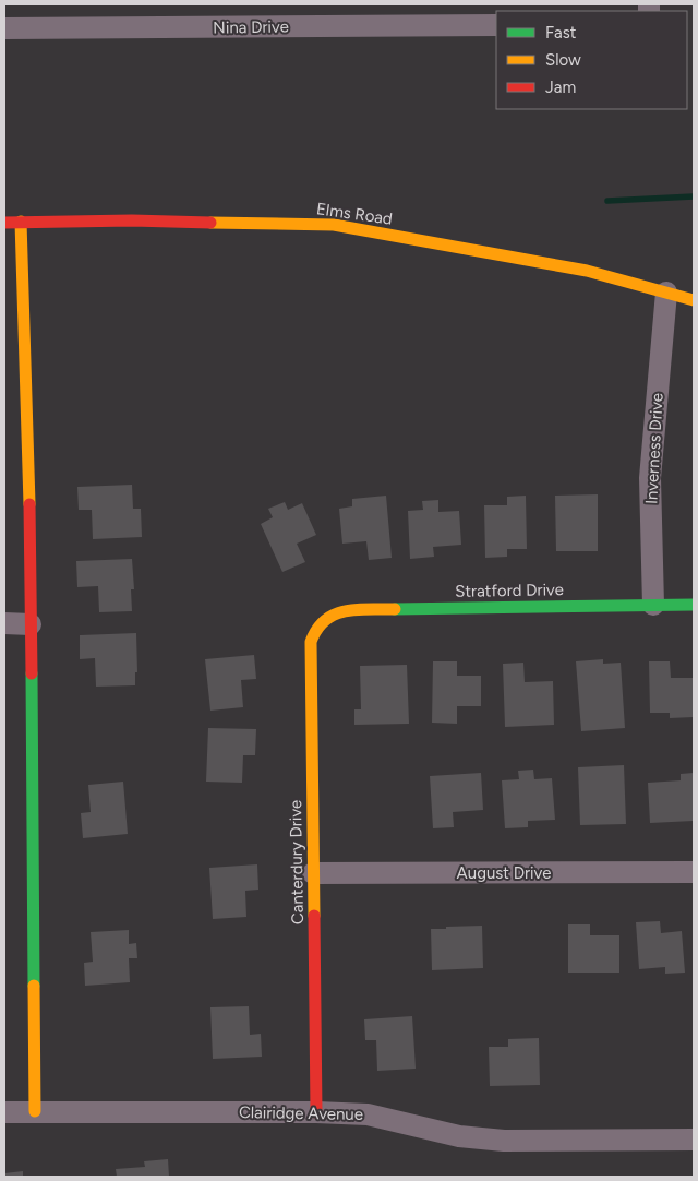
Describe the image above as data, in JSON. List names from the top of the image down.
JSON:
{
  "streets": {
    "street": [
      "Nina Drive",
      "Elms Road",
      "Inverness Drive",
      "Stratford Drive",
      "Canterdury Drive",
      "August Drive",
      "Clairidge Avenue"
    ]
  },
  "crossings": [
    ["Elms Road", "Inverness Drive"],
    ["Inverness Drive", "Stratford Drive"],
    ["Stratford Drive", "Canterdury Drive"],
    ["Canterdury Drive", "August Drive"],
    ["Canterdury Drive", "Clairidge Avenue"]
  ],
  "legend": ["Fast", "Slow", "Jam"]
}
